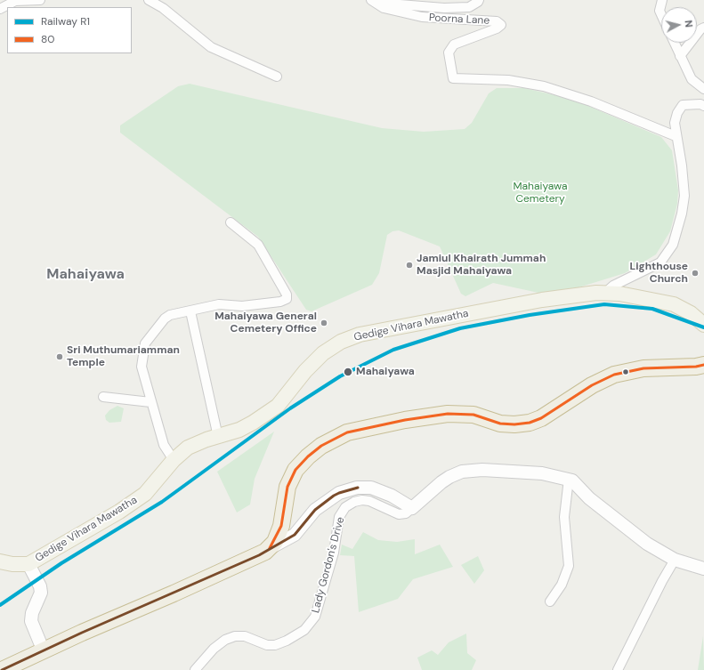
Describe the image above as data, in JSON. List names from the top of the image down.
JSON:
{
  "streets": {
    "main road": ["Gedige Vihara Mawatha"],
    "street": ["Poorna Lane", "Lady Gordon's Drive"]
  },
  "districts": ["Mahaiyawa"],
  "parks": ["Mahaiyawa Cemetery"],
  "places": [
    "Jamiul Khairath Jummah Masjid Mahaiyawa",
    "Lighthouse Church",
    "Mahaiyawa General Cemetery Office",
    "Sri Muthumariamman Temple",
    "Mahaiyawa"
  ],
  "lines": ["rail line R1", "transit line 80"],
  "legend": ["Railway R1", "80"],
  "north": "right"
}
